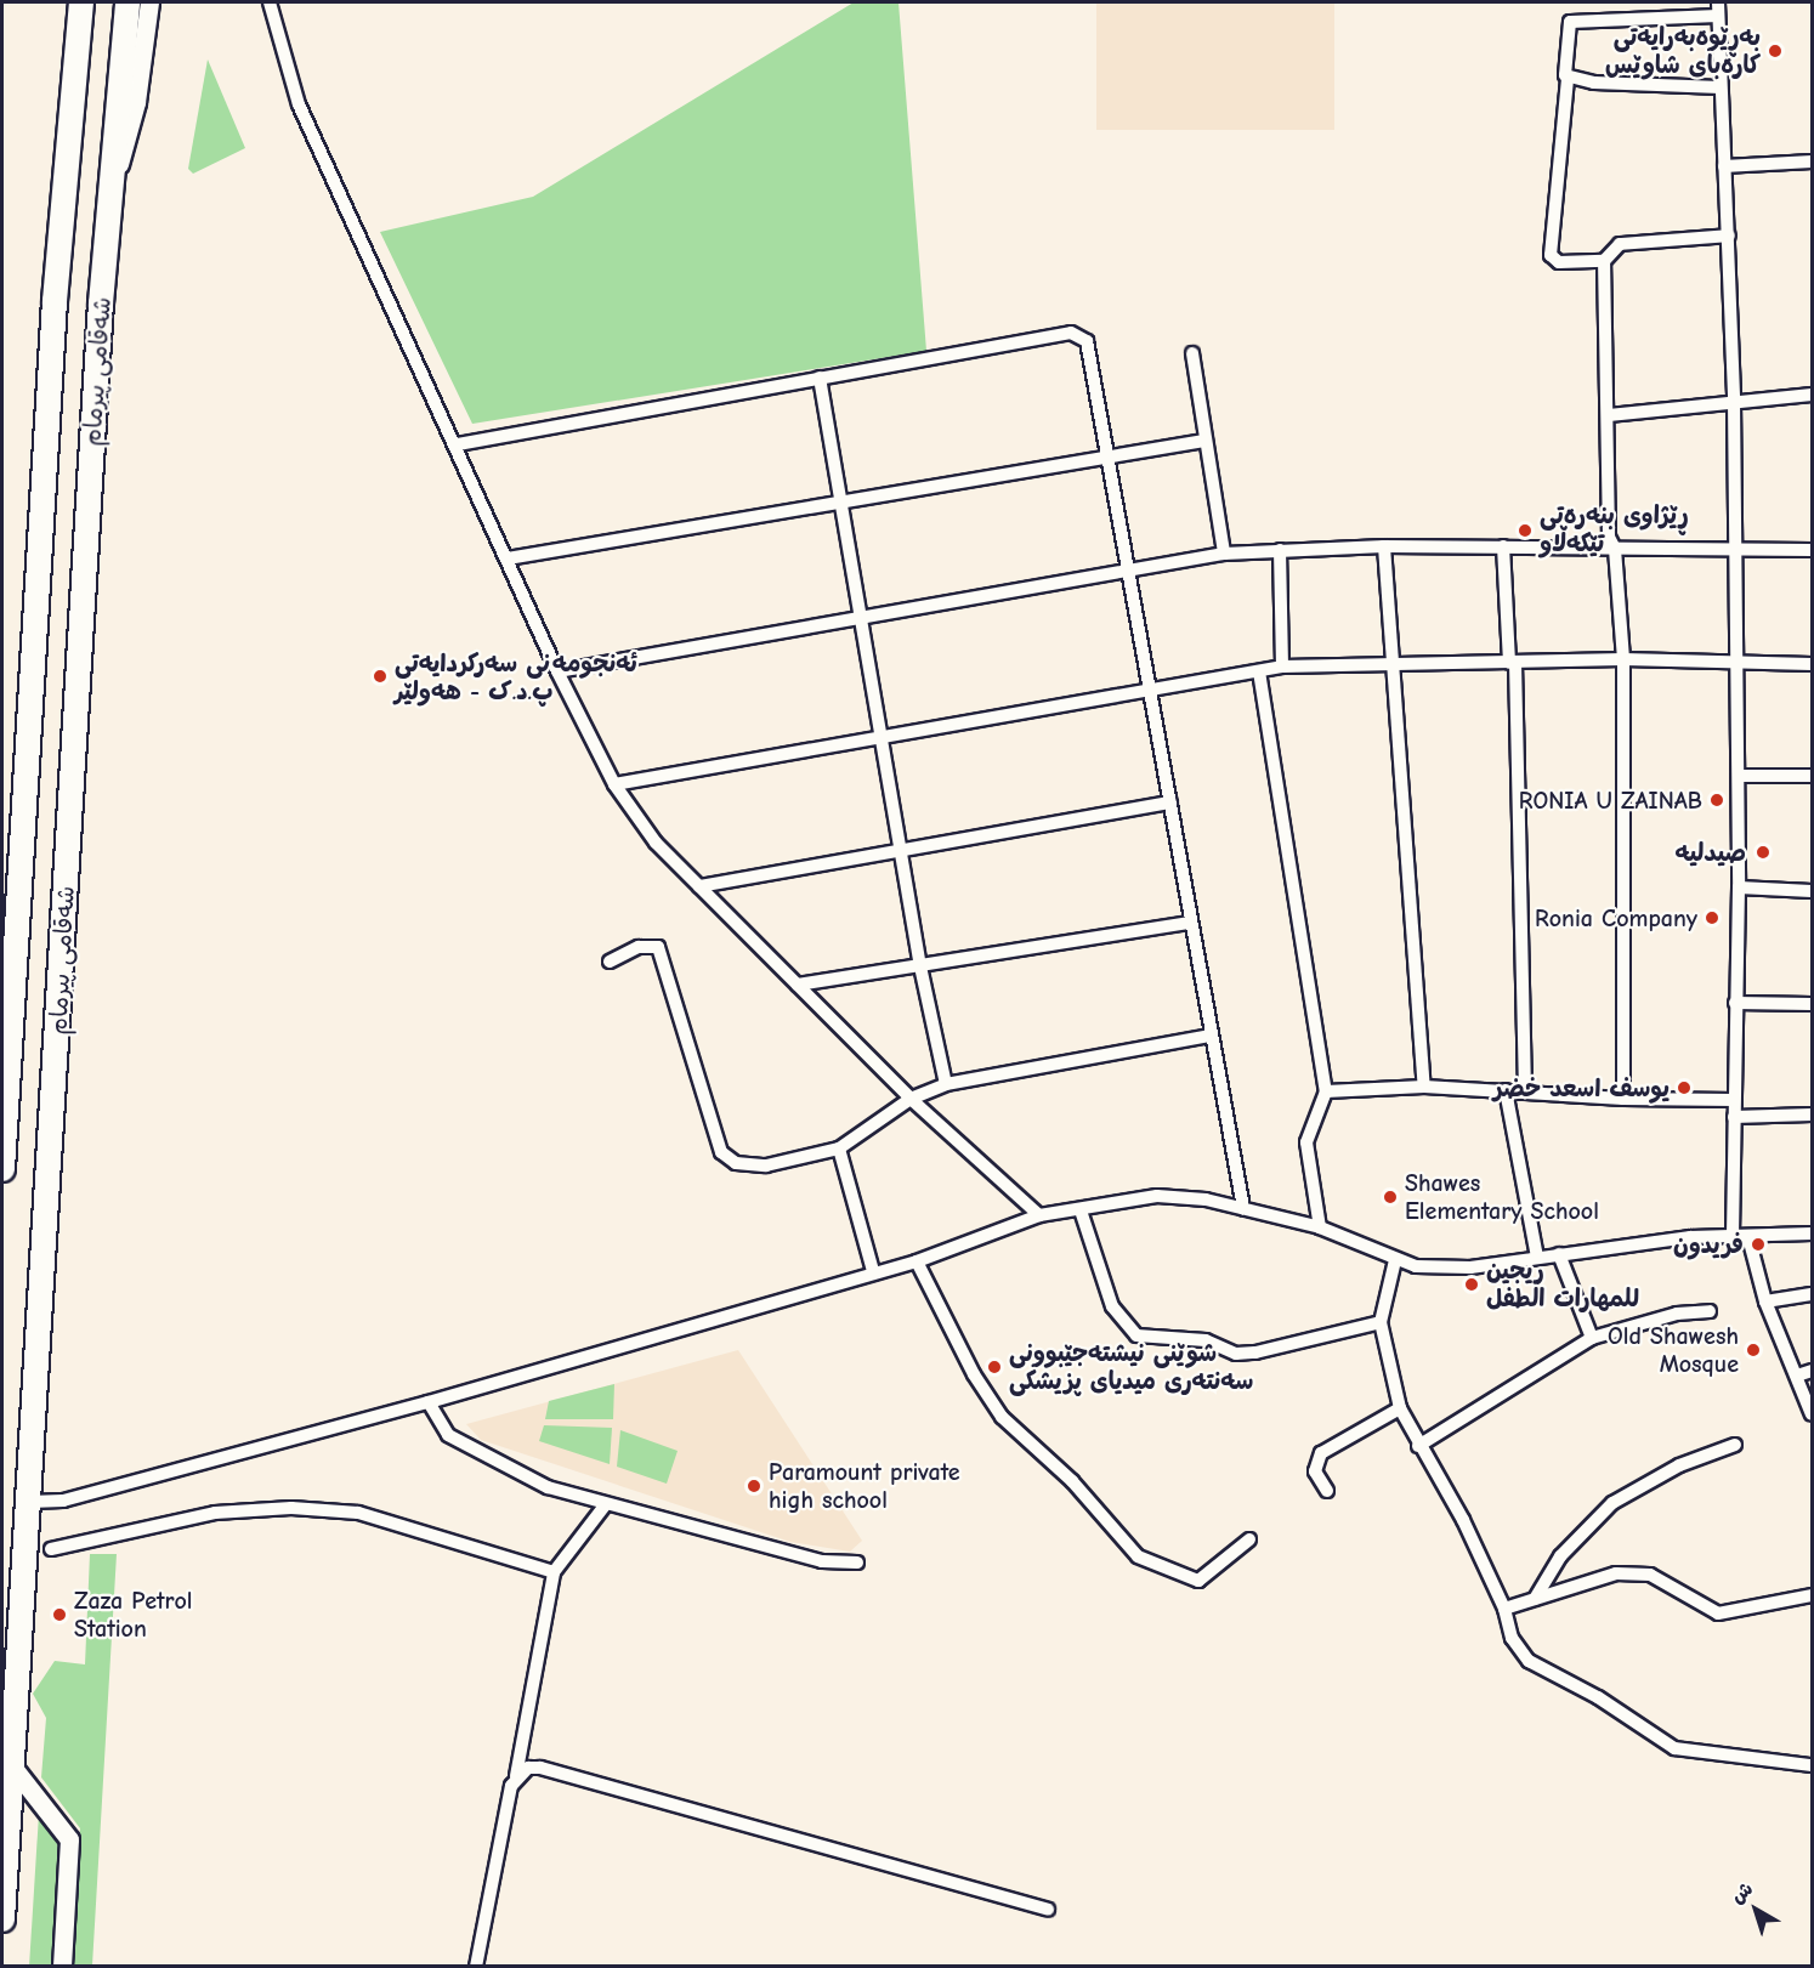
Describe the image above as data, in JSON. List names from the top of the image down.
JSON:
{
  "streets": {
    "highway": ["شەقامی پیرمام"]
  },
  "places": [
    "بەڕێوەبەرایەتی کارەبای شاوێس",
    "ڕێژاوی بنەرەتی تێکەڵاو",
    "ئەنجومەنی سەرکردایەتی پ.د.ک - هەولێر",
    "RONIA U ZAINAB",
    "صیدلیە",
    "Ronia Company",
    "يوسف اسعد خضر",
    "Shawes Elementary School",
    "فريدون",
    "ريجين للمهارات الطفل",
    "Old Shawesh Mosque",
    "شوێنی نیشتەجێبوونی سەنتەری میدیای پزیشکی",
    "Paramount private high school",
    "Zaza Petrol Station"
  ],
  "north": "top left"
}
